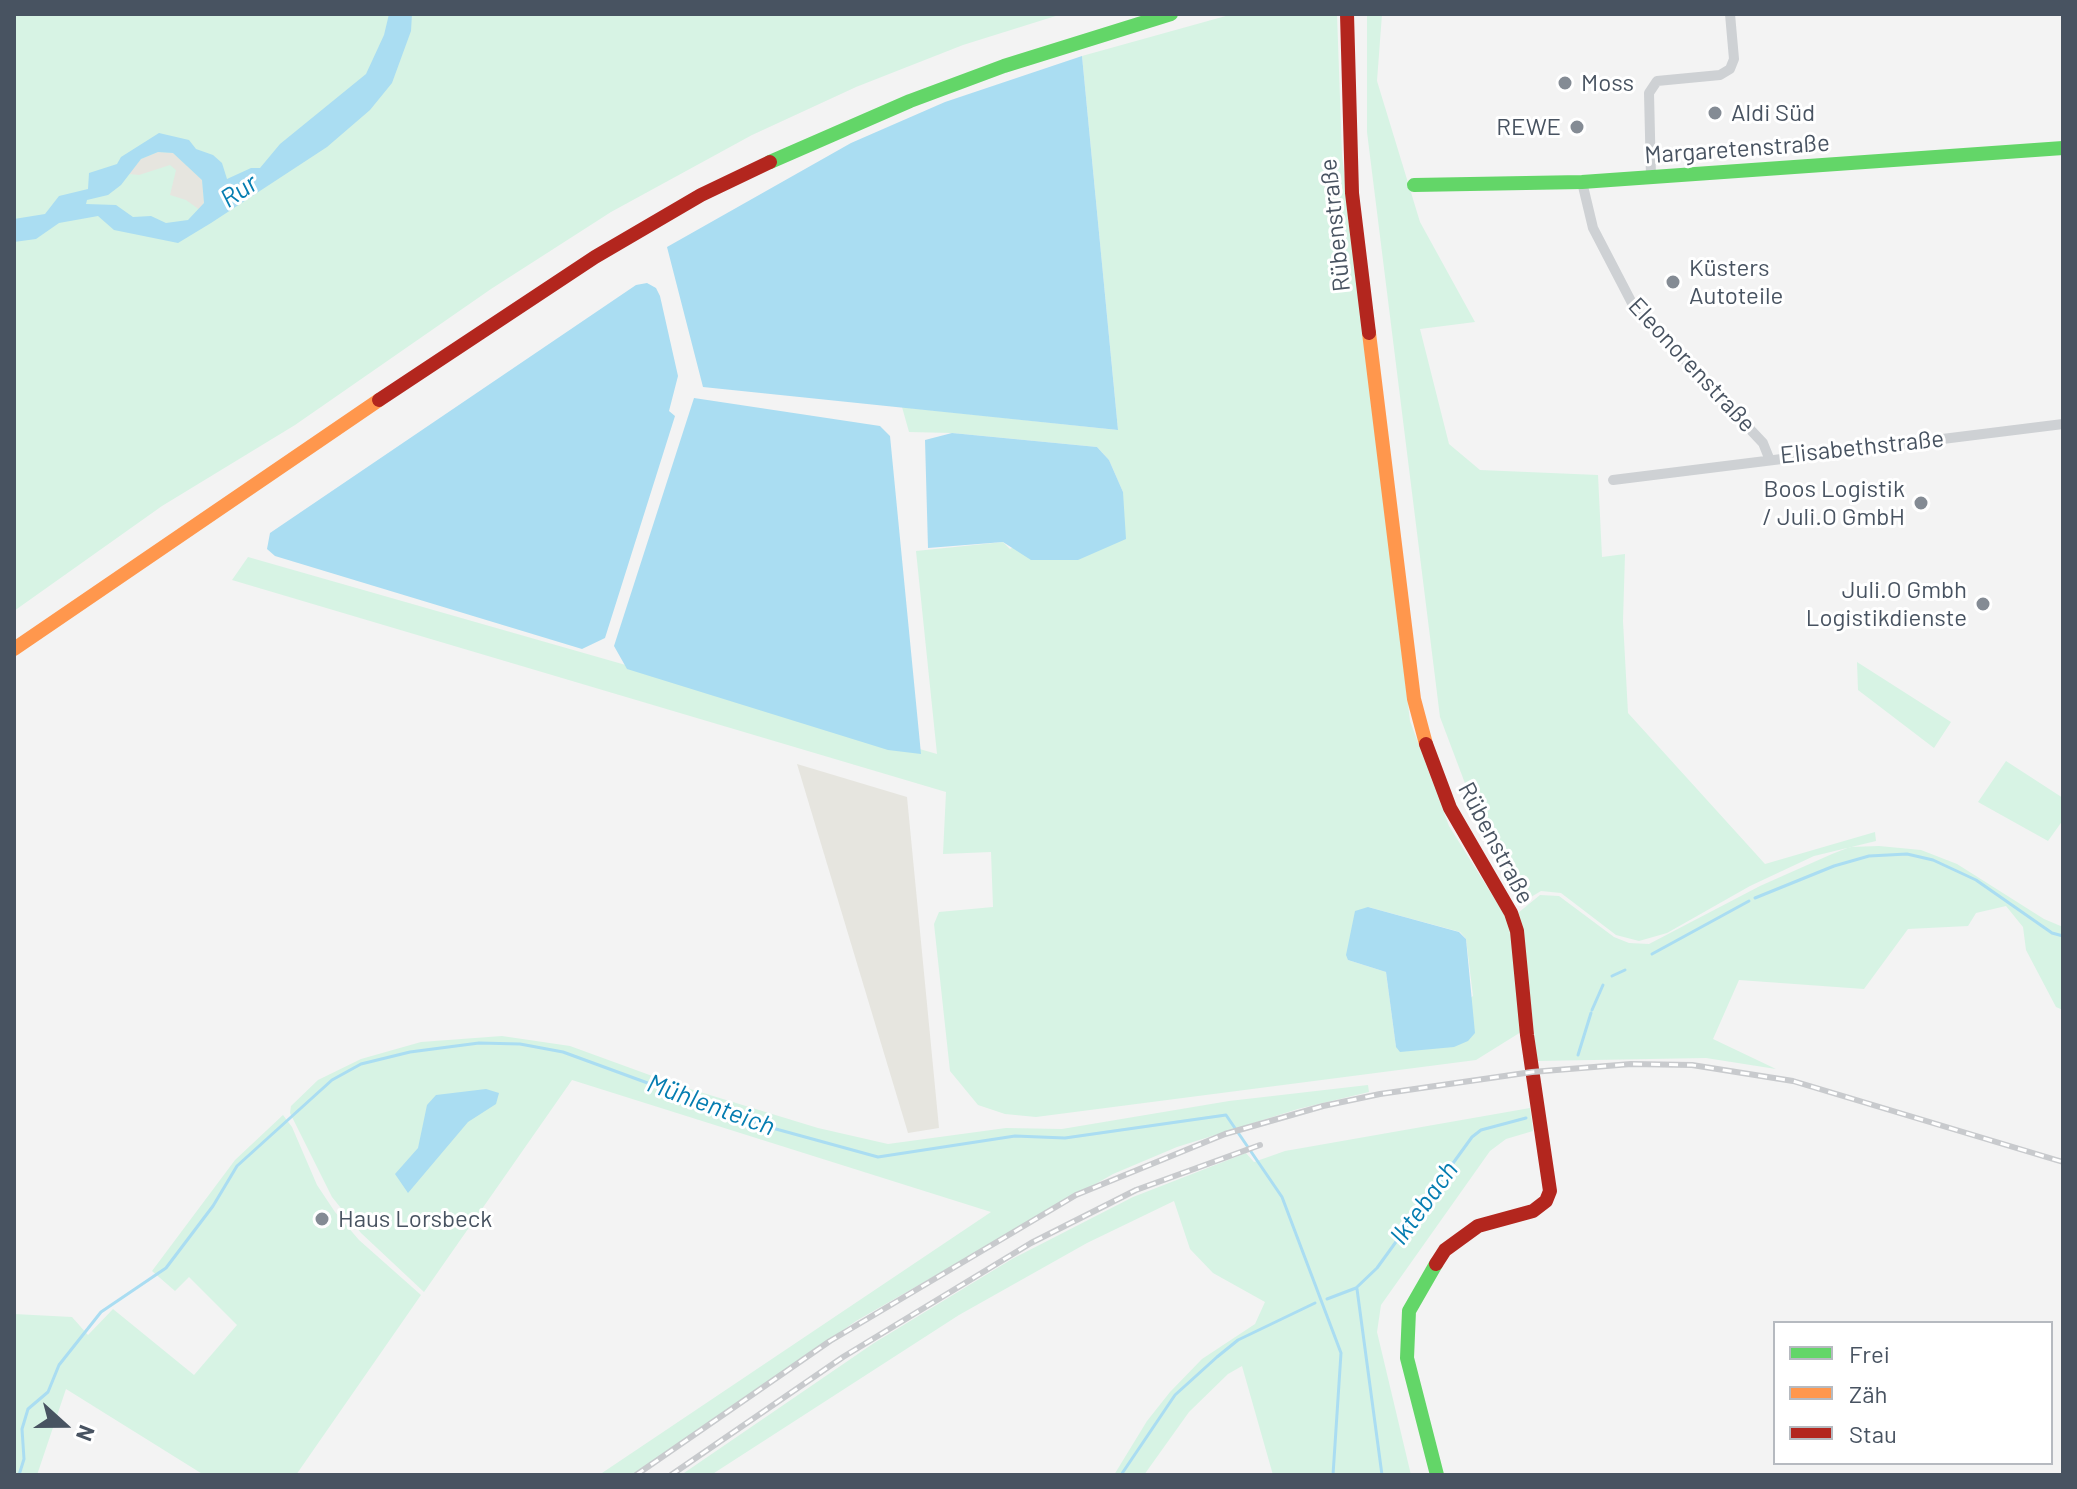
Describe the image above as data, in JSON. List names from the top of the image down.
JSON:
{
  "streets": {
    "street": [
      "Margaretenstraße",
      "Rübenstraße",
      "Eleonorenstraße",
      "Elisabethstraße"
    ]
  },
  "crossings": [
    ["Margaretenstraße", "Eleonorenstraße"],
    ["Eleonorenstraße", "Elisabethstraße"]
  ],
  "water": ["Rur", "Mühlenteich", "Iktebach"],
  "places": [
    "Moss",
    "Aldi Süd",
    "REWE",
    "Küsters Autoteile",
    "Boos Logistik / Juli.O GmbH",
    "Juli.O Gmbh Logistikdienste",
    "Haus Lorsbeck"
  ],
  "legend": ["Frei", "Zäh", "Stau"],
  "north": "right"
}
